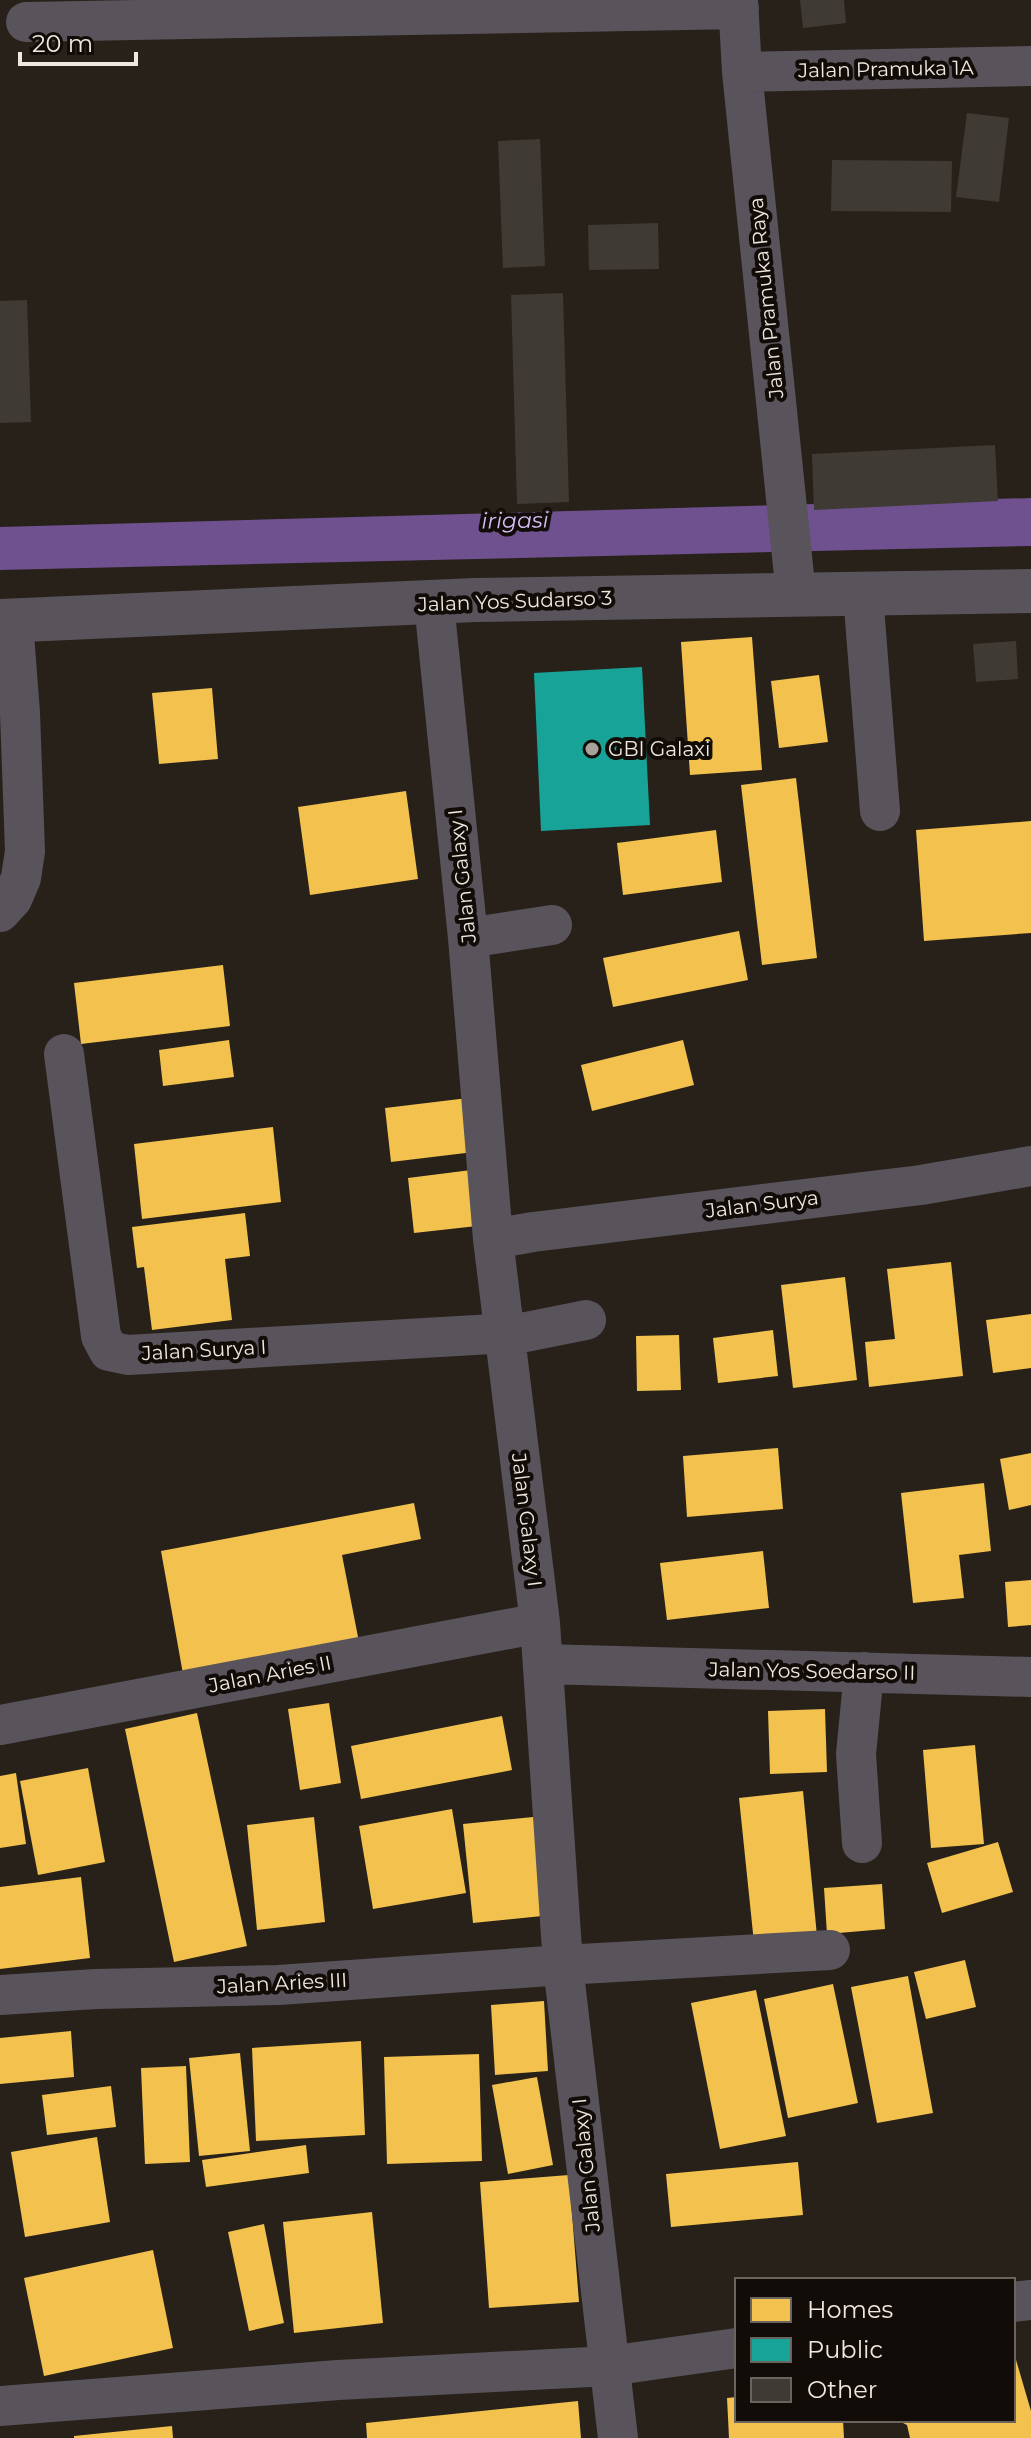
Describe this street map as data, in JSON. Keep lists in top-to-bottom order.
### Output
{
  "streets": {
    "street": [
      "Jalan Pramuka 1A",
      "Jalan Pramuka Raya",
      "Jalan Yos Sudarso 3",
      "Jalan Galaxy I",
      "Jalan Surya",
      "Jalan Surya I",
      "Jalan Yos Soedarso II",
      "Jalan Aries II",
      "Jalan Aries III"
    ]
  },
  "crossings": [
    ["Jalan Pramuka 1A", "Jalan Pramuka Raya"],
    ["Jalan Pramuka Raya", "Jalan Yos Sudarso 3"],
    ["Jalan Yos Sudarso 3", "Jalan Galaxy I"],
    ["Jalan Galaxy I", "Jalan Surya"],
    ["Jalan Galaxy I", "Jalan Surya I"],
    ["Jalan Galaxy I", "Jalan Yos Soedarso II"],
    ["Jalan Galaxy I", "Jalan Aries II"],
    ["Jalan Galaxy I", "Jalan Aries III"]
  ],
  "water": ["irigasi"],
  "places": ["GBI Galaxi"],
  "legend": ["Homes", "Public", "Other"],
  "scale_bar": "20 m"
}
